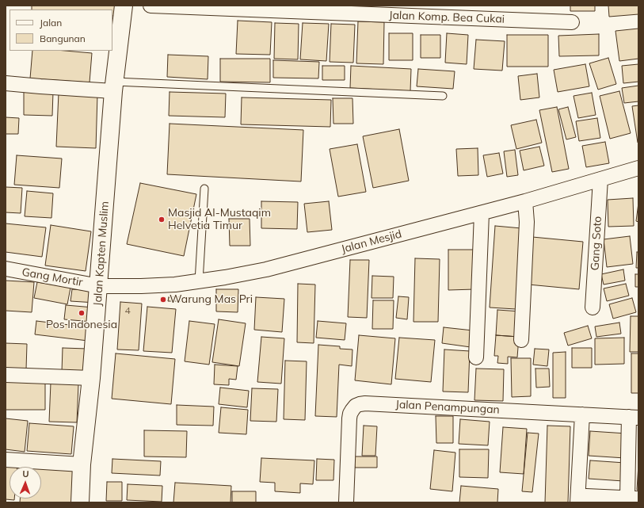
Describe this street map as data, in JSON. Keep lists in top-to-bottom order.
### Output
{
  "streets": {
    "street": [
      "Jalan Komp. Bea Cukai",
      "Jalan Mesjid",
      "Gang Soto",
      "Jalan Kapten Muslim",
      "Gang Mortir",
      "Jalan Penampungan"
    ]
  },
  "crossings": [
    ["Jalan Mesjid", "Gang Soto"],
    ["Jalan Mesjid", "Jalan Kapten Muslim"],
    ["Jalan Mesjid", "Gang Mortir"],
    ["Jalan Kapten Muslim", "Gang Mortir"]
  ],
  "places": ["Masjid Al-Mustaqim Helvetia Timur", "Warung Mas Pri", "Pos Indonesia"],
  "house_numbers": ["4"],
  "legend": ["Jalan", "Bangunan"],
  "north": "top"
}
